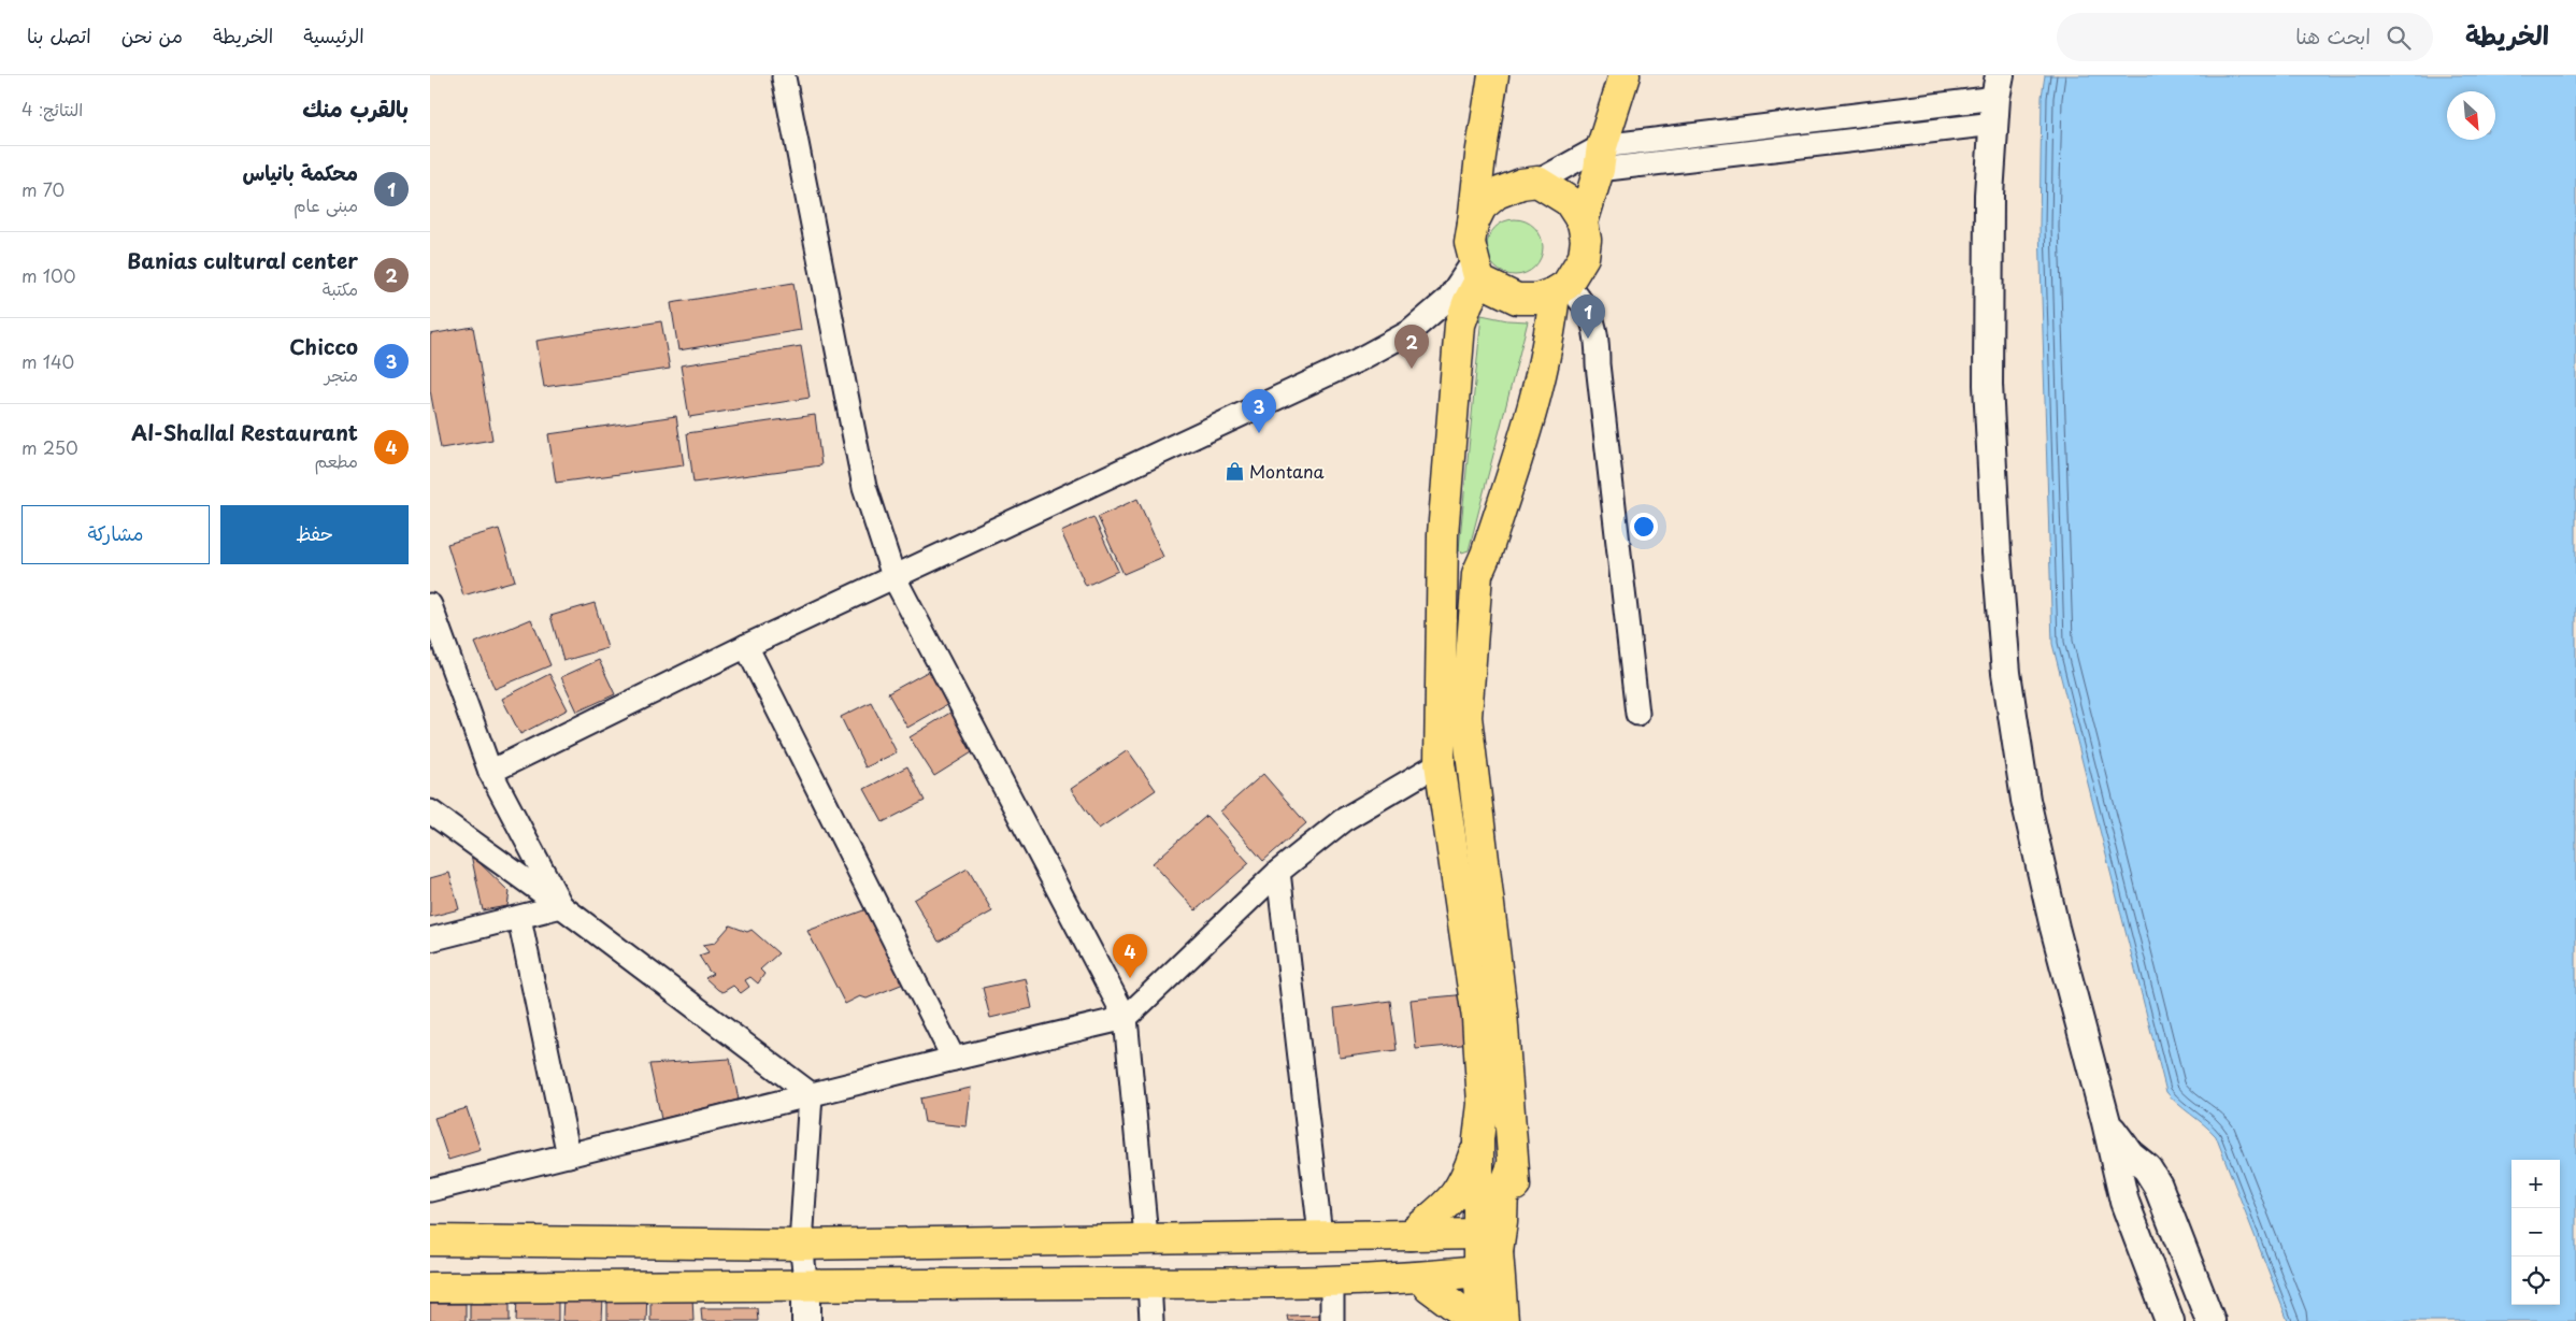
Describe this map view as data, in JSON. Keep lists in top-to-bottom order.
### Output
{
  "places": {
    "shop": ["Montana"]
  },
  "north": "bottom right",
  "page": {
    "header": "الخريطة",
    "search": "ابحث هنا",
    "nav": [
      "الرئيسية",
      "الخريطة",
      "من نحن",
      "اتصل بنا"
    ],
    "heading": ["بالقرب منك", "النتائج: 4"],
    "list": [
      {
        "mark": "1",
        "name": "محكمة بانياس",
        "note": "مبنى عام",
        "value": "70 m"
      },
      {
        "mark": "2",
        "name": "Banias cultural center",
        "note": "مكتبة",
        "value": "100 m"
      },
      {
        "mark": "3",
        "name": "Chicco",
        "note": "متجر",
        "value": "140 m"
      },
      {
        "mark": "4",
        "name": "Al-Shallal Restaurant",
        "note": "مطعم",
        "value": "250 m"
      }
    ],
    "pins": [
      "1",
      "2",
      "3",
      "4"
    ],
    "buttons": ["حفظ", "مشاركة"],
    "map_buttons": ["+", "−"]
  }
}
